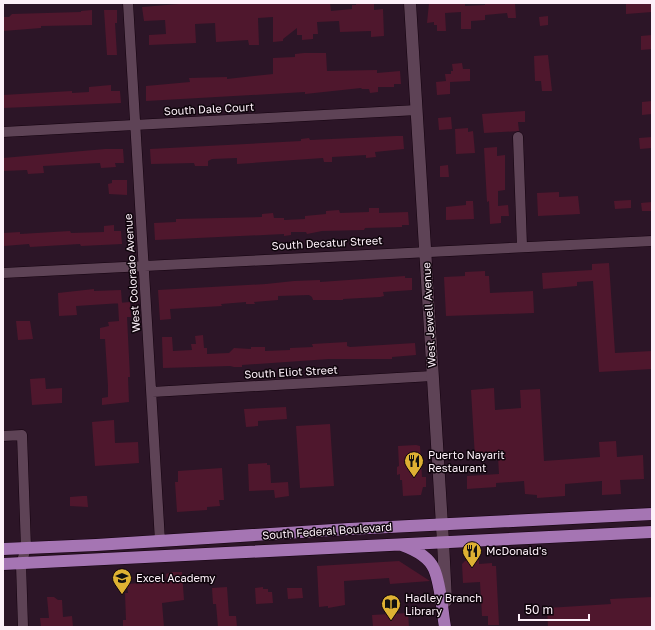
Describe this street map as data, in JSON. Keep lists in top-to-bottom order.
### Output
{
  "streets": {
    "main road": ["South Federal Boulevard"],
    "street": [
      "South Dale Court",
      "South Decatur Street",
      "West Colorado Avenue",
      "West Jewell Avenue",
      "South Eliot Street"
    ]
  },
  "crossings": [
    ["South Dale Court", "West Colorado Avenue"],
    ["South Dale Court", "West Jewell Avenue"],
    ["South Decatur Street", "West Colorado Avenue"],
    ["South Decatur Street", "West Jewell Avenue"],
    ["West Colorado Avenue", "South Eliot Street"],
    ["West Colorado Avenue", "South Federal Boulevard"],
    ["West Jewell Avenue", "South Eliot Street"],
    ["West Jewell Avenue", "South Federal Boulevard"]
  ],
  "places": {
    "restaurant": ["Puerto Nayarit Restaurant", "McDonald's"],
    "school or university": ["Excel Academy"],
    "library": ["Hadley Branch Library"]
  },
  "scale_bar": "50 m"
}
